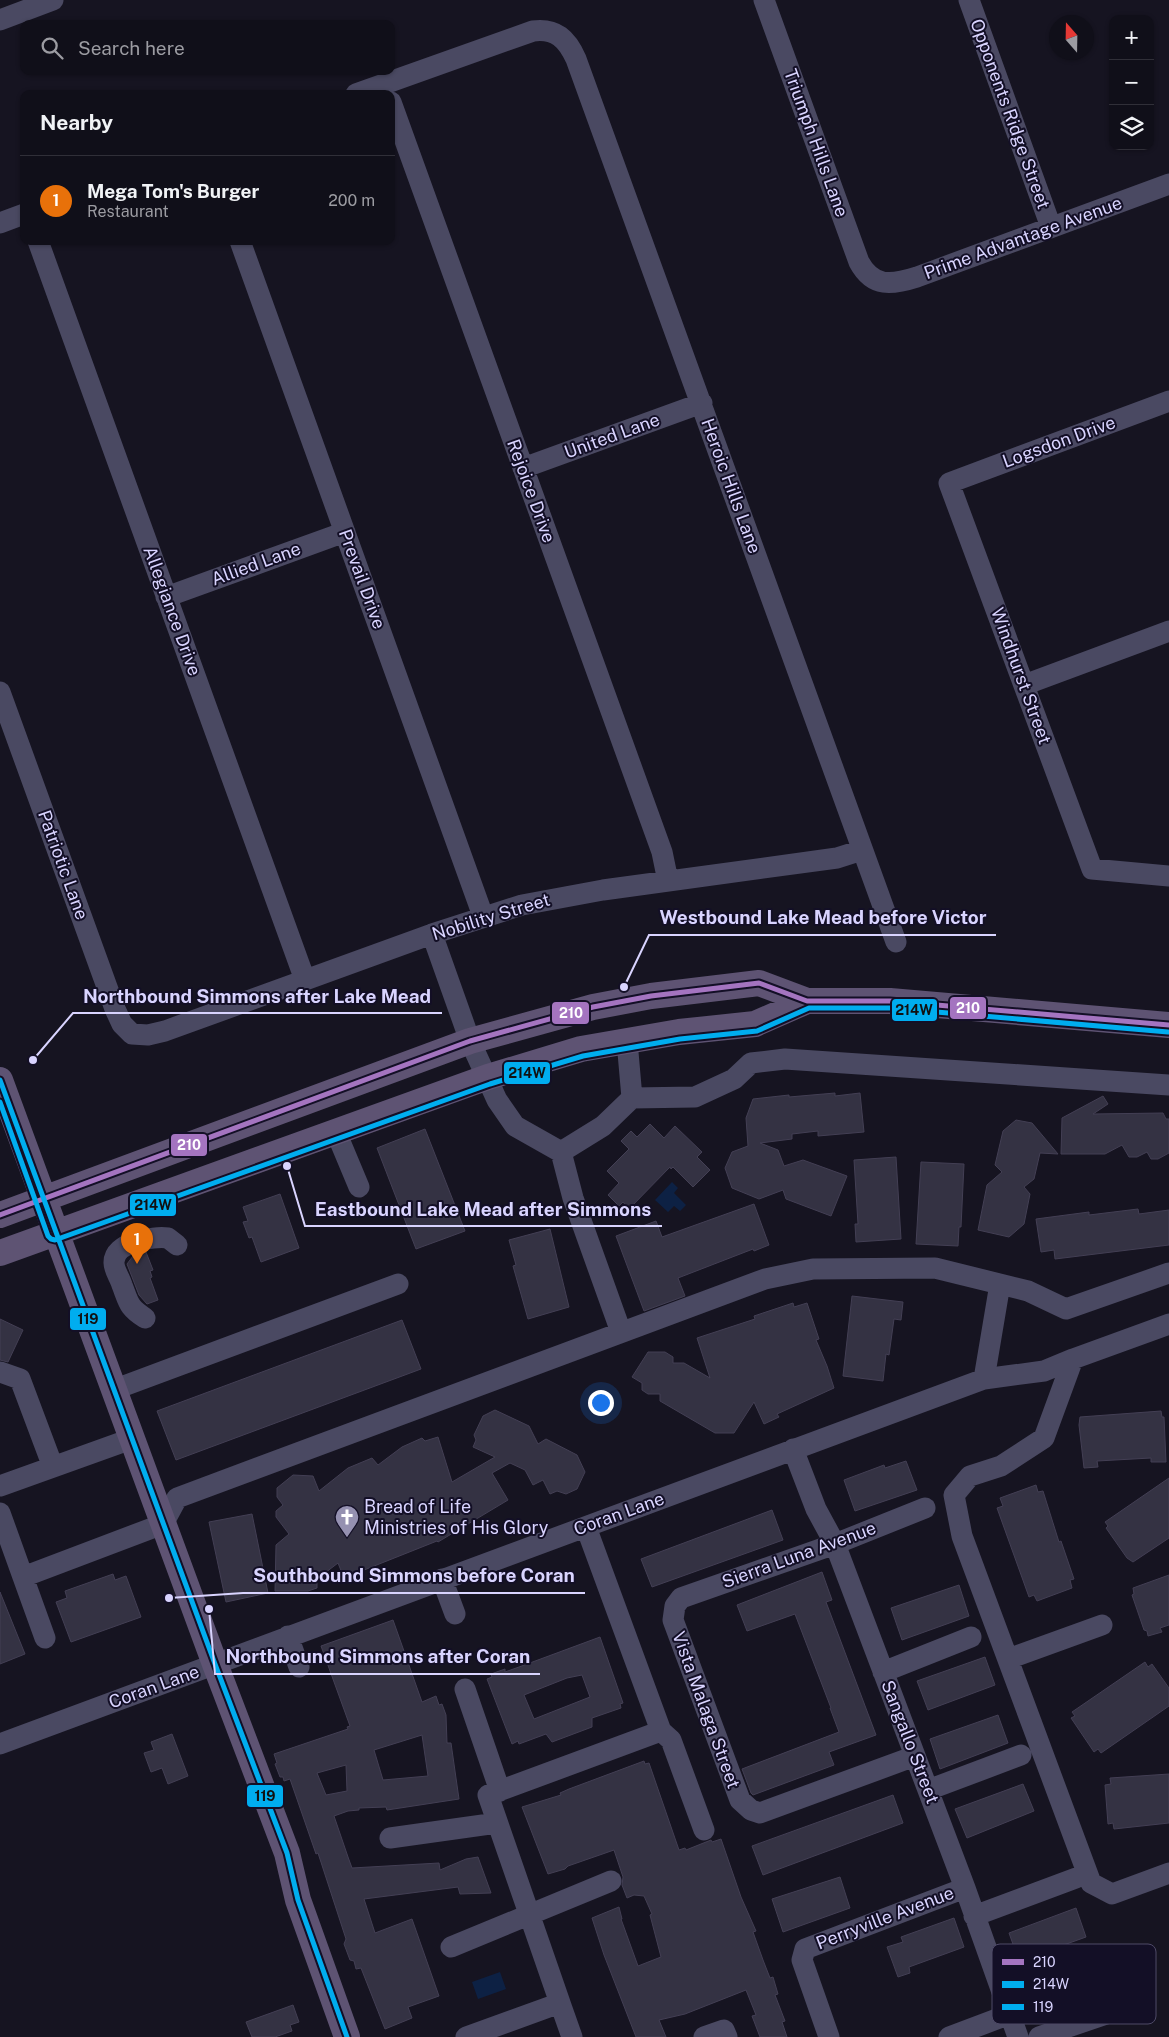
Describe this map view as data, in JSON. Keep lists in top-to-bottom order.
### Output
{
  "streets": {
    "street": [
      "Opponents Ridge Street",
      "Triumph Hills Lane",
      "Prime Advantage Avenue",
      "United Lane",
      "Logsdon Drive",
      "Heroic Hills Lane",
      "Rejoice Drive",
      "Allied Lane",
      "Prevail Drive",
      "Allegiance Drive",
      "Windhurst Street",
      "Patriotic Lane",
      "Nobility Street",
      "Coran Lane",
      "Sierra Luna Avenue",
      "Vista Malaga Street",
      "Sangallo Street",
      "Perryville Avenue"
    ]
  },
  "crossings": [
    ["Opponents Ridge Street", "Prime Advantage Avenue"],
    ["Triumph Hills Lane", "Prime Advantage Avenue"],
    ["United Lane", "Heroic Hills Lane"],
    ["United Lane", "Rejoice Drive"],
    ["Logsdon Drive", "Windhurst Street"],
    ["Heroic Hills Lane", "Nobility Street"],
    ["Rejoice Drive", "Nobility Street"],
    ["Allied Lane", "Prevail Drive"],
    ["Allied Lane", "Allegiance Drive"],
    ["Prevail Drive", "Nobility Street"],
    ["Allegiance Drive", "Nobility Street"],
    ["Patriotic Lane", "Nobility Street"],
    ["Coran Lane", "Sangallo Street"],
    ["Sierra Luna Avenue", "Vista Malaga Street"],
    ["Sierra Luna Avenue", "Sangallo Street"],
    ["Vista Malaga Street", "Sangallo Street"],
    ["Sangallo Street", "Perryville Avenue"]
  ],
  "places": {
    "other": [
      "Westbound Lake Mead before Victor",
      "Northbound Simmons after Lake Mead",
      "Eastbound Lake Mead after Simmons",
      "Southbound Simmons before Coran",
      "Northbound Simmons after Coran"
    ],
    "church": ["Bread of Life Ministries of His Glory"]
  },
  "lines": ["transit line 210", "transit line 214W", "transit line 119"],
  "legend": ["210", "214W", "119"],
  "north": "top",
  "page": {
    "map_buttons": ["+", "−"],
    "search": "Search here",
    "heading": "Nearby",
    "list": [
      {
        "mark": "1",
        "name": "Mega Tom's Burger",
        "note": "Restaurant",
        "value": "200 m"
      }
    ],
    "pins": "1"
  }
}
